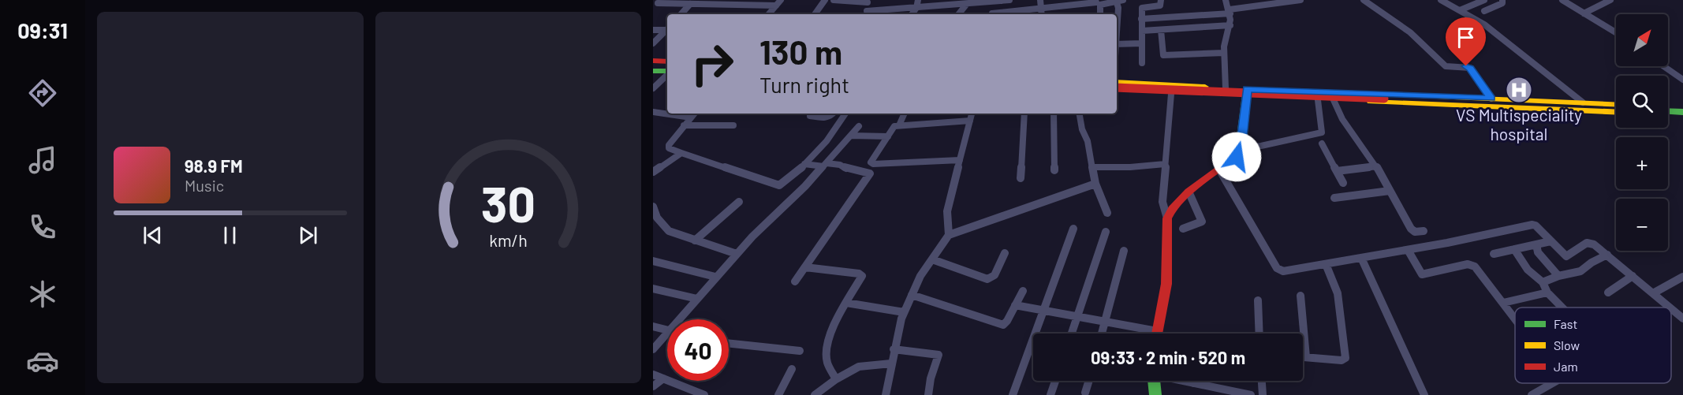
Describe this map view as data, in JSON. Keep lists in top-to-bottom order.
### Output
{
  "places": {
    "hospital": ["VS Multispeciality hospital"]
  },
  "legend": ["Fast", "Slow", "Jam"],
  "north": "top right",
  "page": {
    "tabs": "09:31",
    "map_buttons": ["+", "−"],
    "turn": ["130 m", "Turn right"],
    "song": ["98.9 FM", "Music"],
    "limit": "40",
    "trip": "09:33 · 2 min · 520 m",
    "gauge": ["30", "km/h"]
  }
}
